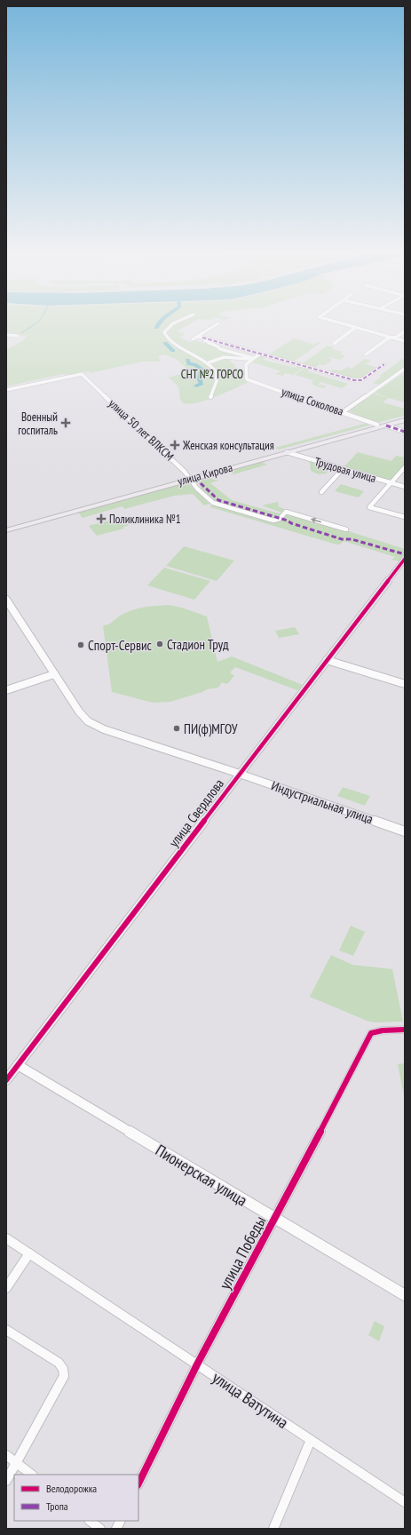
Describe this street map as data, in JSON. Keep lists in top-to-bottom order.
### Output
{
  "streets": {
    "main road": ["улица Кирова"],
    "street": [
      "улица Соколова",
      "улица 50 лет ВЛКСМ",
      "Трудовая улица",
      "Индустриальная улица",
      "улица Свердлова",
      "Пионерская улица",
      "улица Победы",
      "улица Ватутина"
    ]
  },
  "crossings": [
    ["улица Соколова", "улица Кирова"],
    ["улица 50 лет ВЛКСМ", "улица Кирова"],
    ["Трудовая улица", "улица Кирова"],
    ["Индустриальная улица", "улица Свердлова"],
    ["улица Свердлова", "Пионерская улица"],
    ["Пионерская улица", "улица Победы"],
    ["улица Победы", "улица Ватутина"]
  ],
  "one_way": ["улица 50 лет ВЛКСМ"],
  "parks": ["СНТ №2 ГОРСО"],
  "places": {
    "health": ["Военный госпиталь", "Женская консультация", "Поликлиника №1"],
    "other": ["Стадион Труд", "Спорт-Сервис", "ПИ(ф)МГОУ"]
  },
  "legend": ["Велодорожка", "Тропа"]
}
